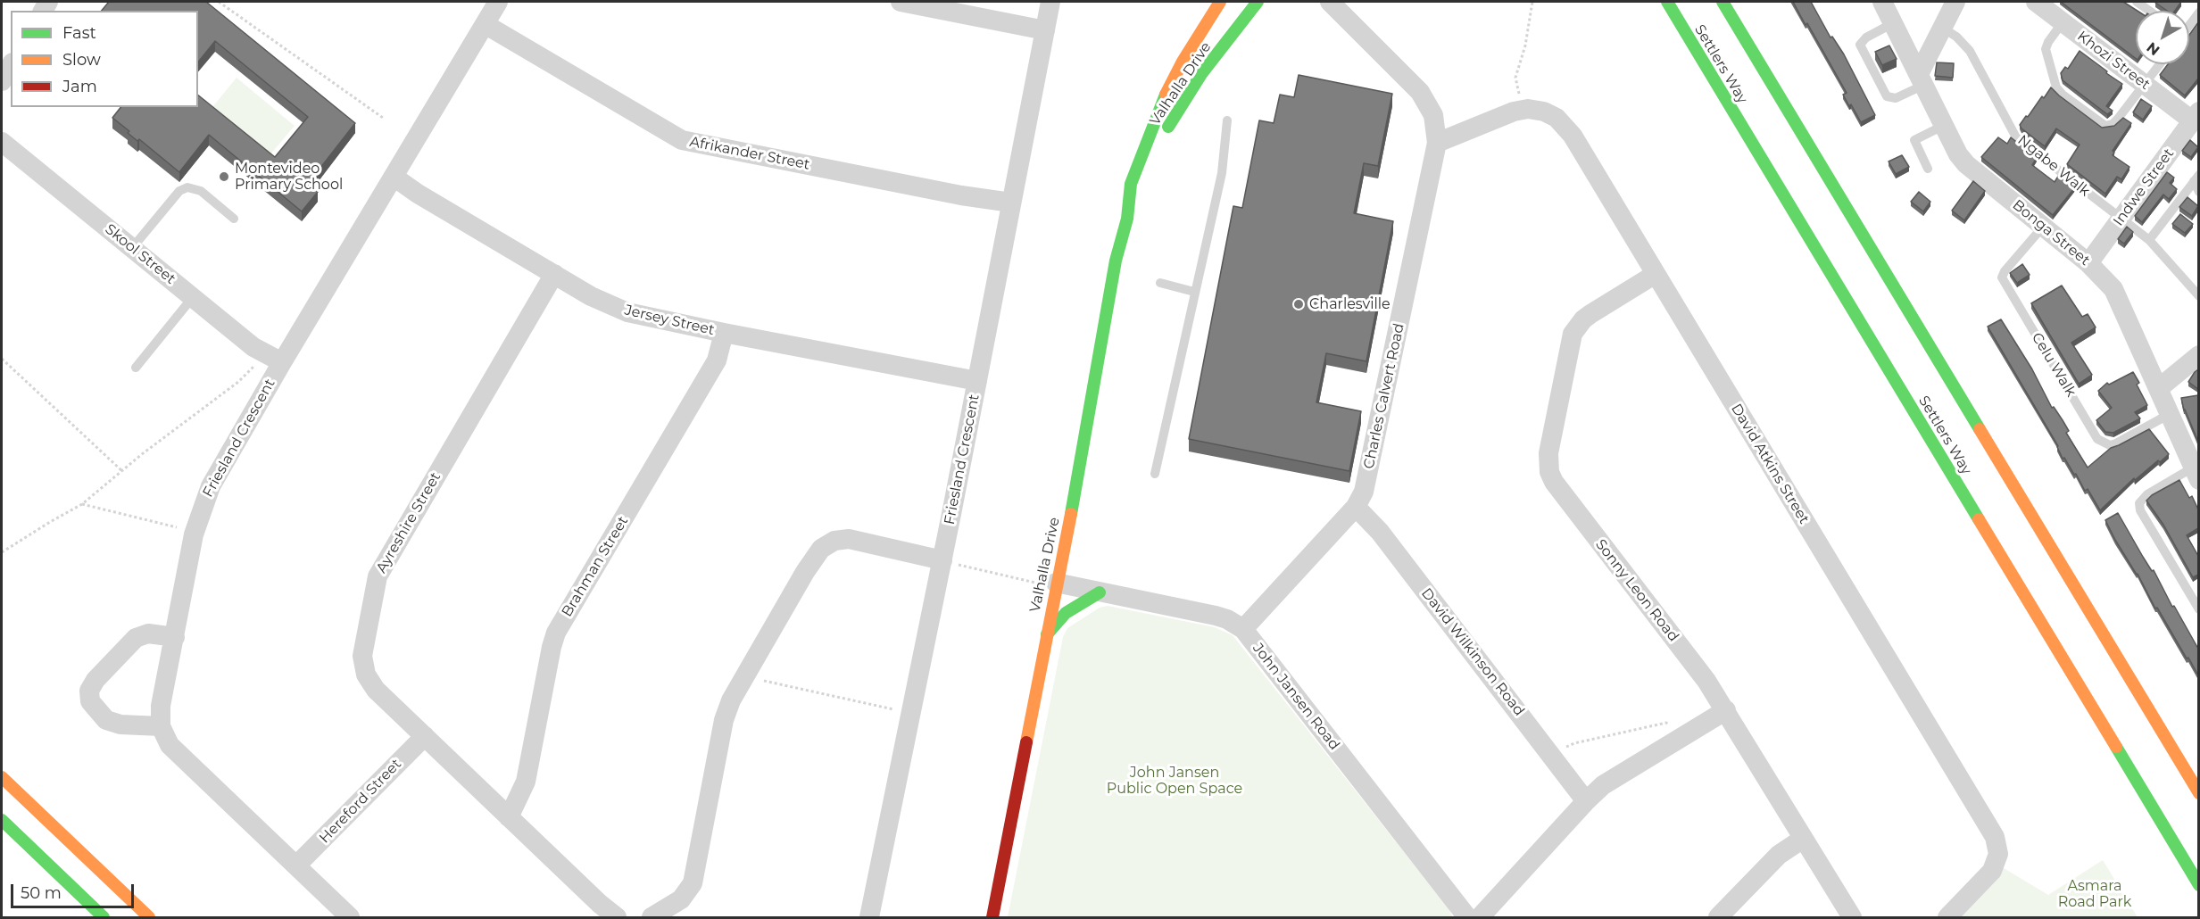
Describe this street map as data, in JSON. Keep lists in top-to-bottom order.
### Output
{
  "streets": {
    "main road": ["Settlers Way", "Valhalla Drive"],
    "street": [
      "Khozi Street",
      "Afrikander Street",
      "Indwe Street",
      "Bonga Street",
      "Skool Street",
      "Jersey Street",
      "Charles Calvert Road",
      "Friesland Crescent",
      "David Atkins Street",
      "Ayreshire Street",
      "Brahman Street",
      "Sonny Leon Road",
      "David Wilkinson Road",
      "John Jansen Road",
      "Hereford Street"
    ],
    "lane": ["Ngabe Walk", "Celu Walk"]
  },
  "crossings": [
    ["Khozi Street", "Indwe Street"],
    ["Valhalla Drive", "John Jansen Road"],
    ["Afrikander Street", "Friesland Crescent"],
    ["Ngabe Walk", "Indwe Street"],
    ["Indwe Street", "Bonga Street"],
    ["Bonga Street", "Celu Walk"],
    ["Skool Street", "Friesland Crescent"],
    ["Jersey Street", "Friesland Crescent"],
    ["Jersey Street", "Ayreshire Street"],
    ["Jersey Street", "Brahman Street"],
    ["Charles Calvert Road", "David Wilkinson Road"],
    ["Charles Calvert Road", "John Jansen Road"],
    ["David Atkins Street", "Sonny Leon Road"],
    ["Ayreshire Street", "Brahman Street"],
    ["Ayreshire Street", "Hereford Street"]
  ],
  "parks": ["John Jansen Public Open Space", "Asmara Road Park"],
  "places": ["Montevideo Primary School", "Charlesville"],
  "legend": ["Fast", "Slow", "Jam"],
  "scale_bar": "50 m",
  "north": "bottom left"
}
